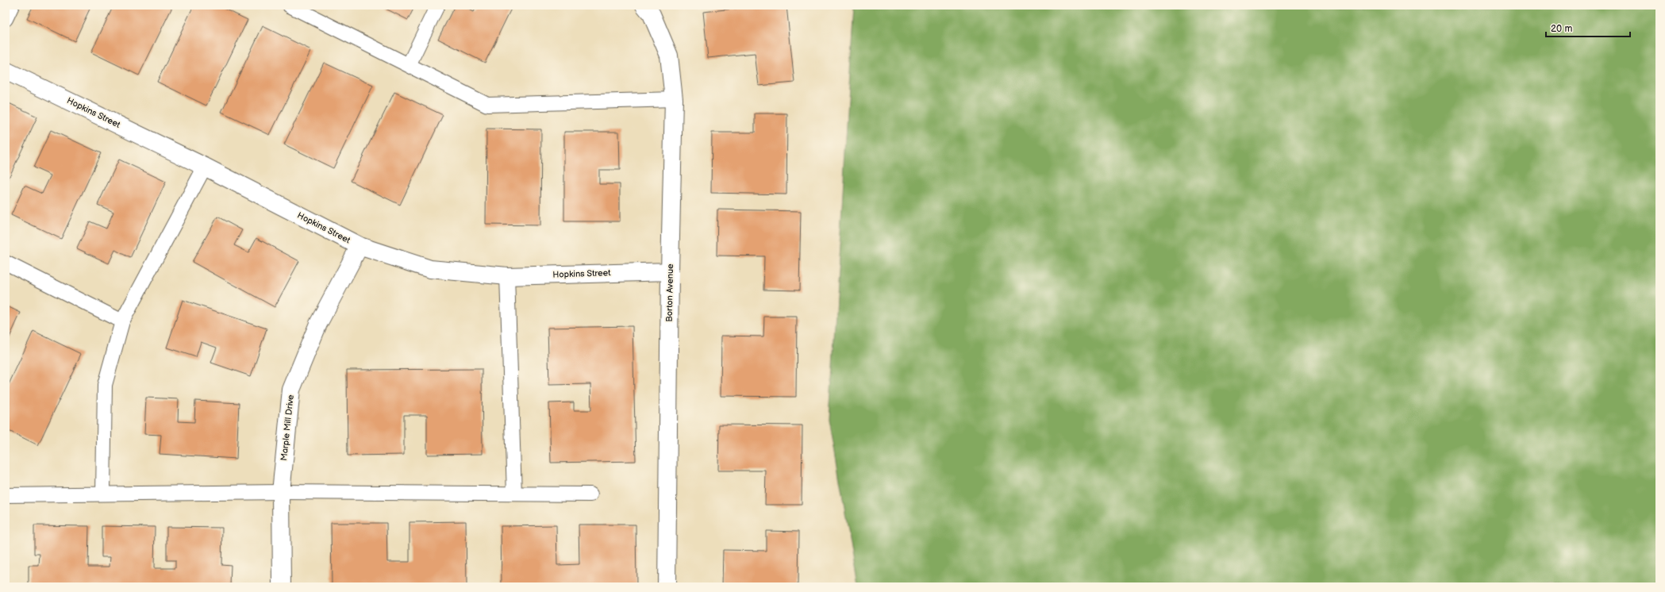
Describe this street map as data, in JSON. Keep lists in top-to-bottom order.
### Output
{
  "streets": {
    "street": ["Hopkins Street", "Borton Avenue", "Marple Mill Drive"]
  },
  "crossings": [
    ["Hopkins Street", "Borton Avenue"],
    ["Hopkins Street", "Marple Mill Drive"]
  ],
  "scale_bar": "20 m"
}
